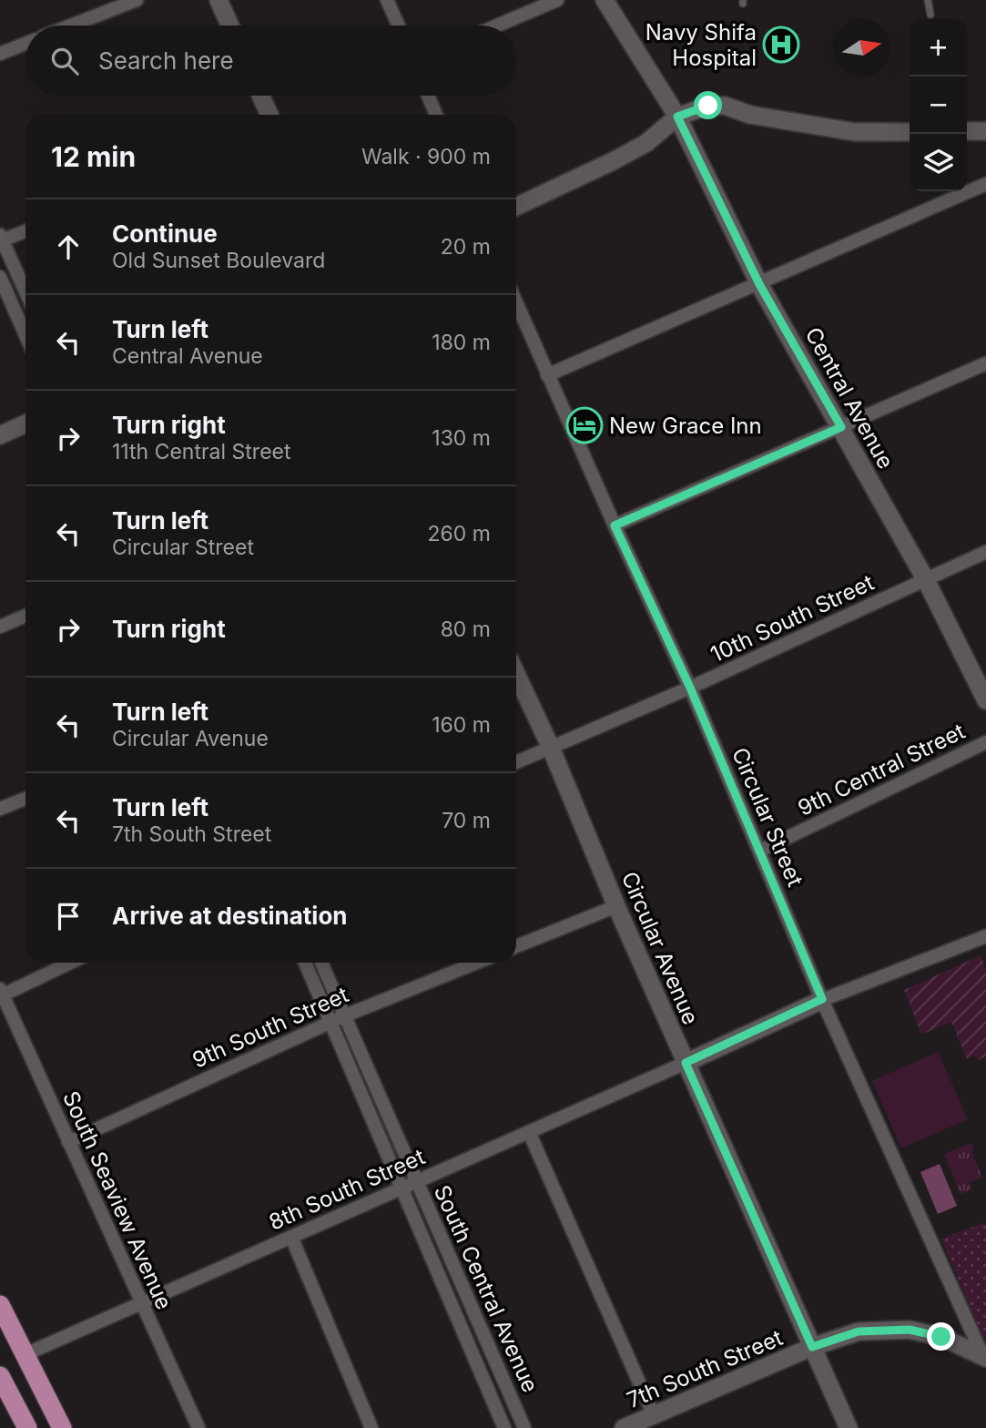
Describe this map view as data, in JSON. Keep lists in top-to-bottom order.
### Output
{
  "streets": {
    "street": [
      "Central Avenue",
      "10th South Street",
      "9th Central Street",
      "Circular Street",
      "Circular Avenue",
      "9th South Street",
      "8th South Street",
      "South Seaview Avenue",
      "South Central Avenue",
      "7th South Street"
    ]
  },
  "crossings": [
    ["Central Avenue", "10th South Street"],
    ["10th South Street", "Circular Street"],
    ["10th South Street", "Circular Avenue"],
    ["9th Central Street", "Circular Street"],
    ["Circular Street", "7th South Street"],
    ["Circular Avenue", "8th South Street"],
    ["Circular Avenue", "7th South Street"],
    ["9th South Street", "South Seaview Avenue"],
    ["9th South Street", "South Central Avenue"],
    ["8th South Street", "South Seaview Avenue"],
    ["8th South Street", "South Central Avenue"]
  ],
  "places": {
    "hospital": ["Navy Shifa Hospital"],
    "hotel": ["New Grace Inn"]
  },
  "north": "right",
  "page": {
    "map_buttons": ["+", "−"],
    "search": "Search here",
    "heading": ["12 min", "Walk · 900 m"],
    "list": [
      ["Continue", "Old Sunset Boulevard", "20 m"],
      ["Turn left", "Central Avenue", "180 m"],
      ["Turn right", "11th Central Street", "130 m"],
      ["Turn left", "Circular Street", "260 m"],
      ["Turn right", "80 m"],
      ["Turn left", "Circular Avenue", "160 m"],
      ["Turn left", "7th South Street", "70 m"],
      "Arrive at destination"
    ]
  }
}
